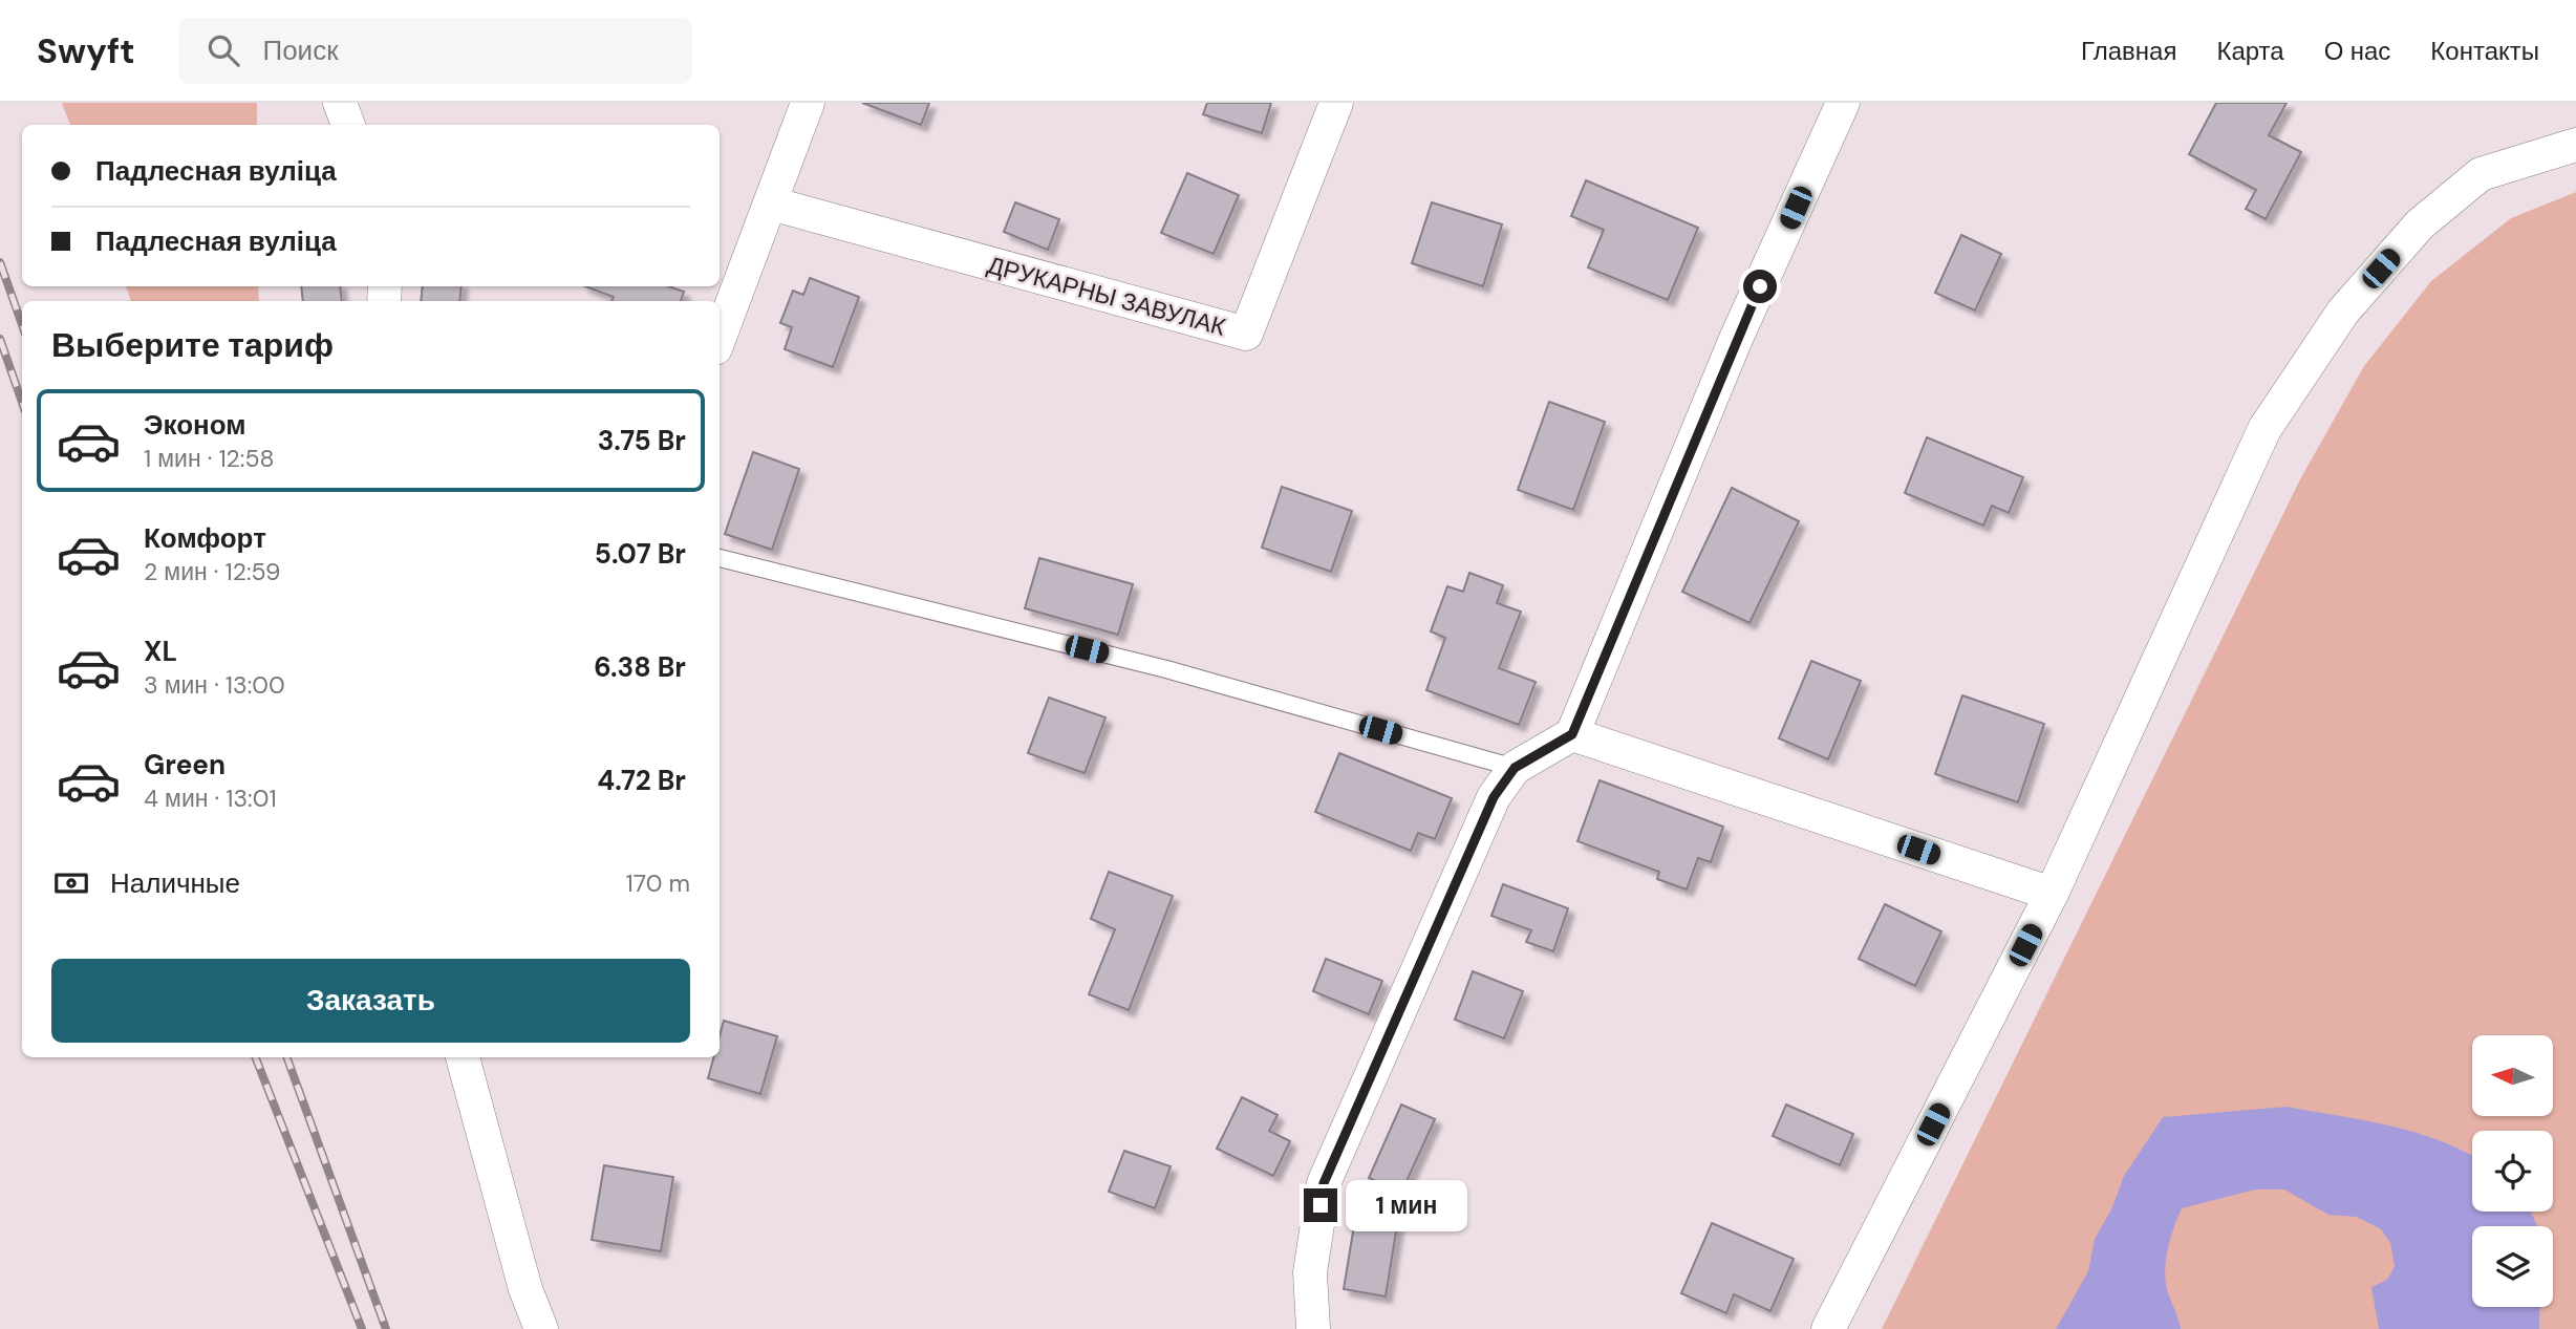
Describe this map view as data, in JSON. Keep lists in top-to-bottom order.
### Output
{
  "streets": {
    "street": ["ДРУКАРНЫ ЗАВУЛАК"]
  },
  "north": "left",
  "page": {
    "header": "Swyft",
    "search": "Поиск",
    "nav": [
      "Главная",
      "Карта",
      "О нас",
      "Контакты"
    ],
    "banner": ["Падлесная вуліца", "Падлесная вуліца"],
    "heading": "Выберите тариф",
    "list": [
      {
        "name": "Эконом",
        "note": "1 мин · 12:58",
        "value": "3.75 Br"
      },
      {
        "name": "Комфорт",
        "note": "2 мин · 12:59",
        "value": "5.07 Br"
      },
      {
        "name": "XL",
        "note": "3 мин · 13:00",
        "value": "6.38 Br"
      },
      {
        "name": "Green",
        "note": "4 мин · 13:01",
        "value": "4.72 Br"
      }
    ],
    "pay": ["Наличные", "170 m"],
    "buttons": "Заказать",
    "bubble": "1 мин"
  }
}
